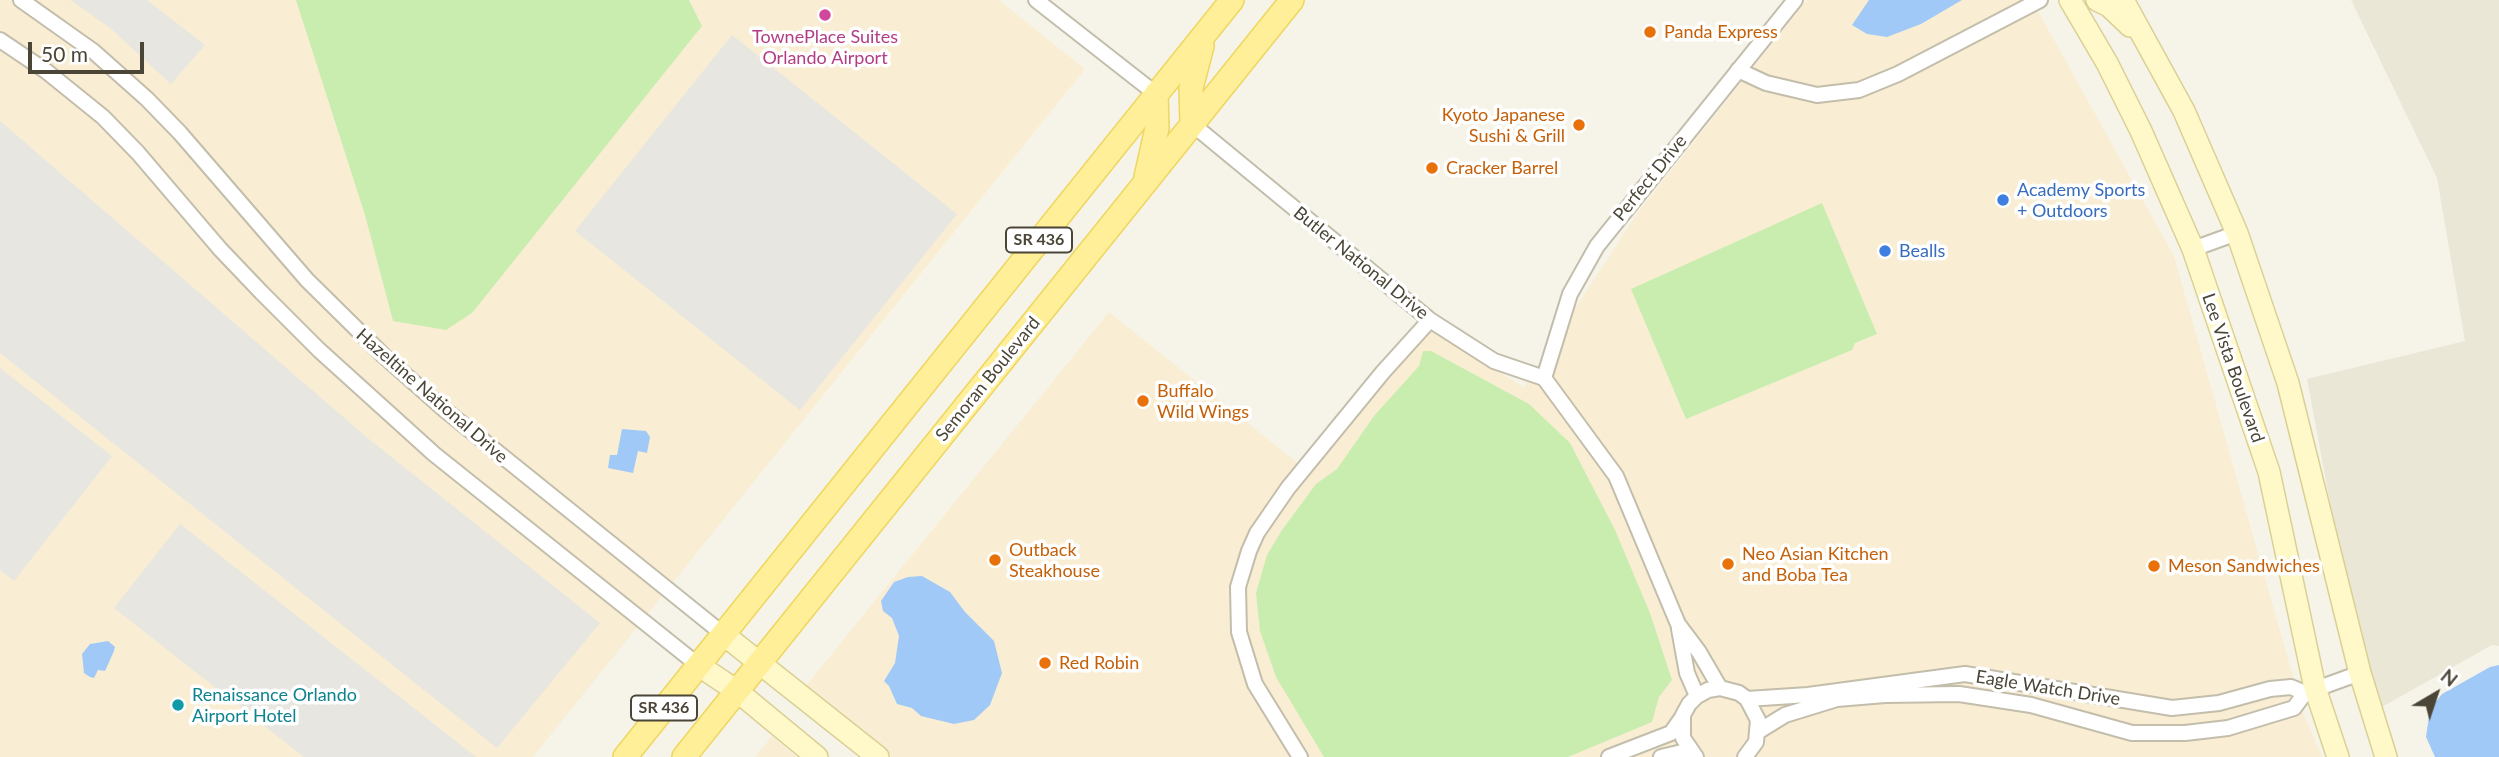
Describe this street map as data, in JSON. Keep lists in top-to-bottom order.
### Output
{
  "streets": {
    "main road": ["SR 436", "Semoran Boulevard"],
    "street": [
      "Perfect Drive",
      "Butler National Drive",
      "Lee Vista Boulevard",
      "Hazeltine National Drive",
      "Eagle Watch Drive"
    ]
  },
  "crossings": [
    ["Perfect Drive", "Butler National Drive"],
    ["SR 436", "Hazeltine National Drive"],
    ["Butler National Drive", "Semoran Boulevard"],
    ["Lee Vista Boulevard", "Eagle Watch Drive"],
    ["Semoran Boulevard", "Hazeltine National Drive"]
  ],
  "places": [
    "TownePlace Suites Orlando Airport",
    "Panda Express",
    "Kyoto Japanese Sushi & Grill",
    "Cracker Barrel",
    "Academy Sports + Outdoors",
    "Bealls",
    "Buffalo Wild Wings",
    "Outback Steakhouse",
    "Neo Asian Kitchen and Boba Tea",
    "Meson Sandwiches",
    "Red Robin",
    "Renaissance Orlando Airport Hotel"
  ],
  "scale_bar": "50 m",
  "north": "top right"
}
